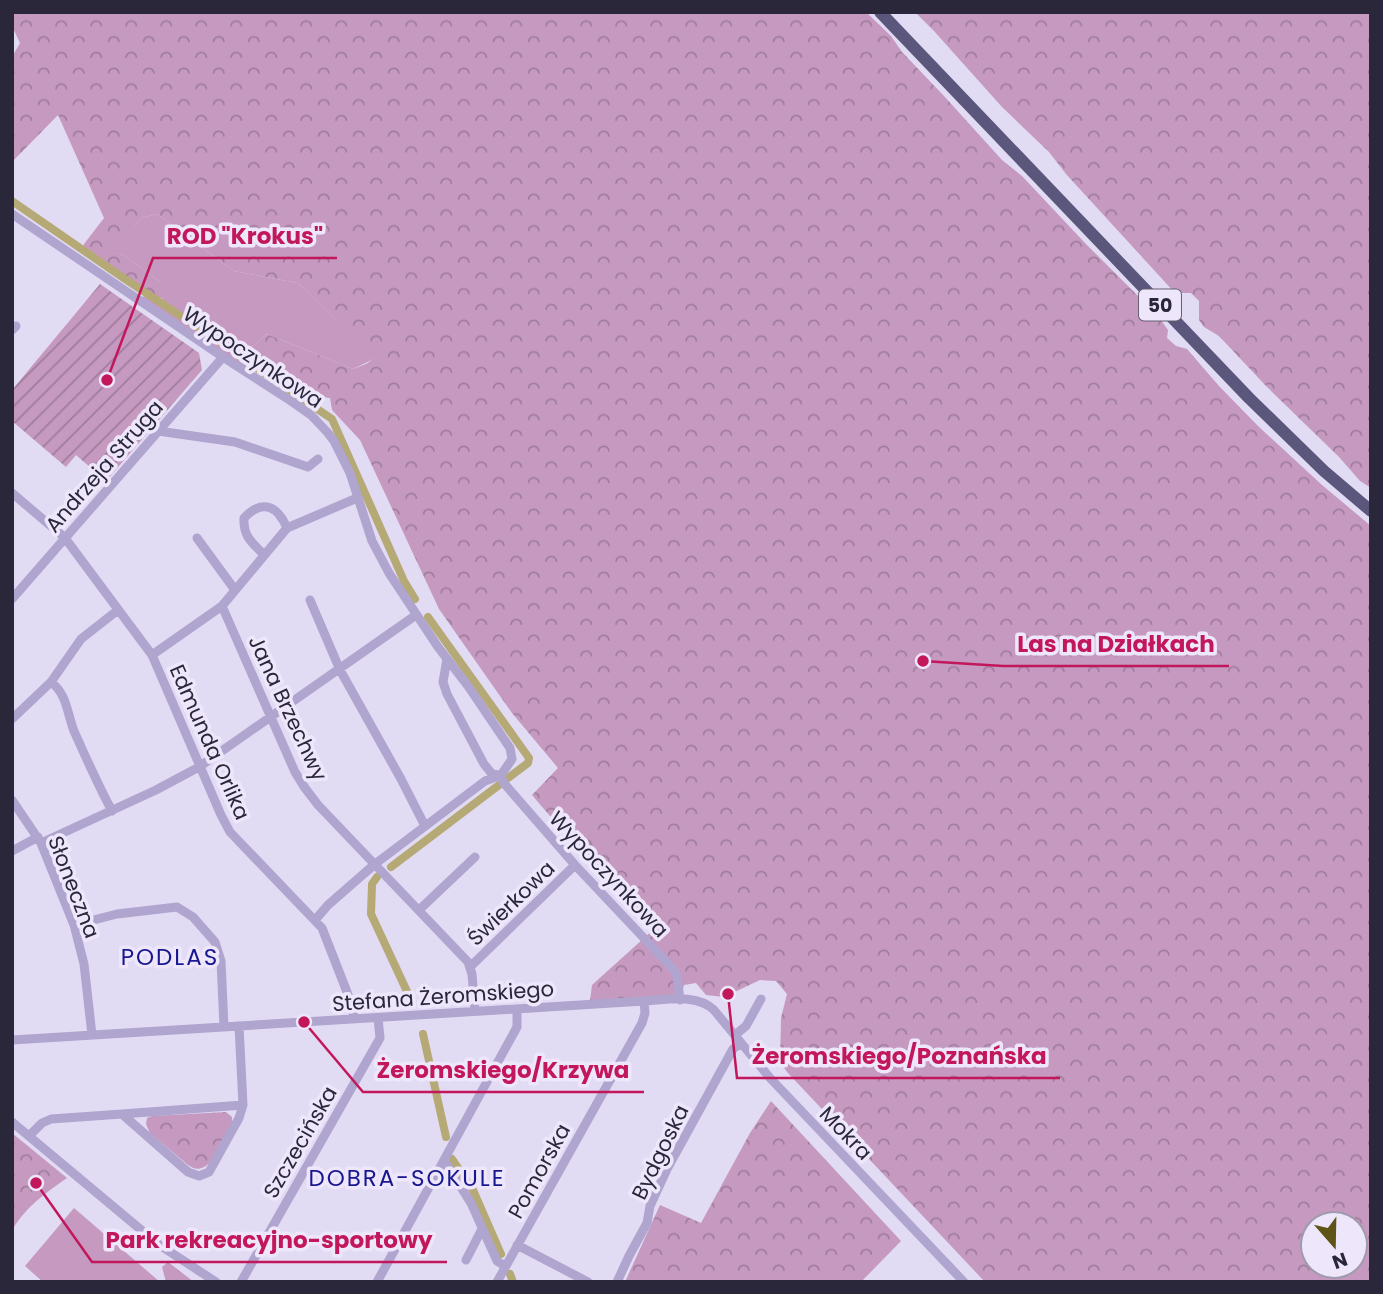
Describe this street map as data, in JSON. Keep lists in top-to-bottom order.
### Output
{
  "streets": {
    "main road": ["50"],
    "street": [
      "Wypoczynkowa",
      "Andrzeja Struga",
      "Jana Brzechwy",
      "Edmunda Orlika",
      "Słoneczna",
      "Świerkowa",
      "Stefana Żeromskiego",
      "Mokra",
      "Szczecińska",
      "Bydgoska",
      "Pomorska"
    ]
  },
  "crossings": [
    ["Wypoczynkowa", "Andrzeja Struga"],
    ["Wypoczynkowa", "Świerkowa"],
    ["Wypoczynkowa", "Stefana Żeromskiego"],
    ["Andrzeja Struga", "Edmunda Orlika"],
    ["Jana Brzechwy", "Świerkowa"],
    ["Edmunda Orlika", "Stefana Żeromskiego"],
    ["Słoneczna", "Stefana Żeromskiego"],
    ["Stefana Żeromskiego", "Mokra"],
    ["Stefana Żeromskiego", "Szczecińska"],
    ["Stefana Żeromskiego", "Pomorska"],
    ["Mokra", "Bydgoska"]
  ],
  "districts": ["PODLAS", "DOBRA-SOKULE"],
  "places": [
    "ROD \"Krokus\"",
    "Las na Działkach",
    "Żeromskiego/Poznańska",
    "Żeromskiego/Krzywa",
    "Park rekreacyjno-sportowy"
  ],
  "north": "bottom"
}
